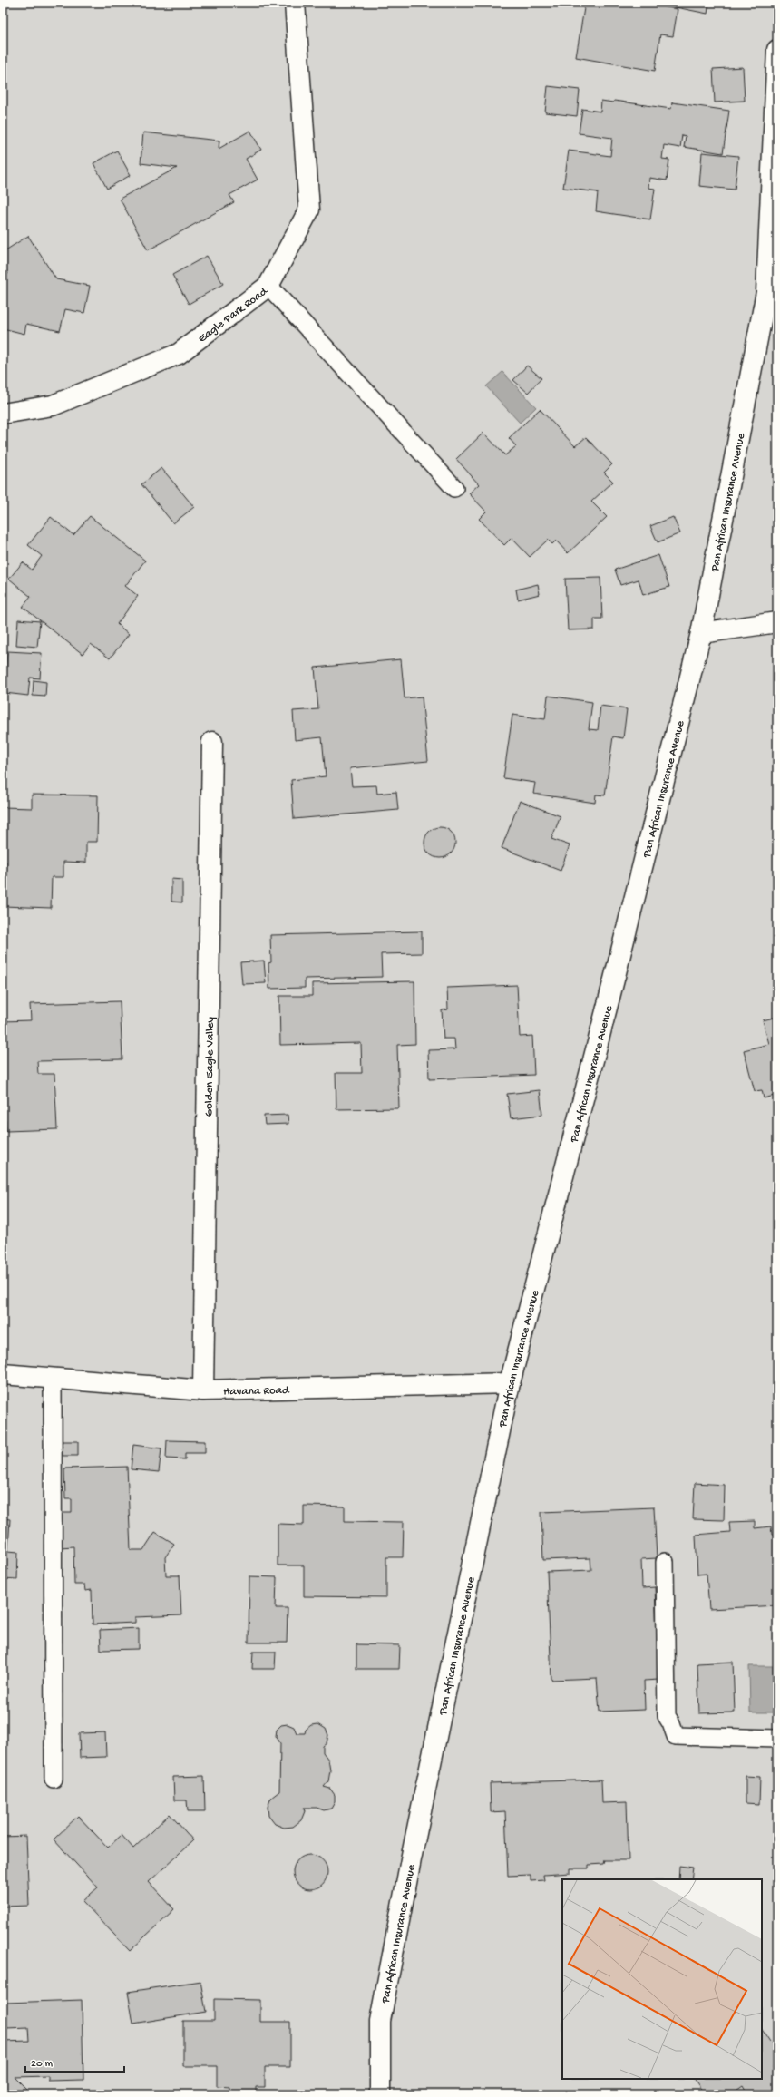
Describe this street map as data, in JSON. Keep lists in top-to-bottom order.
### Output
{
  "streets": {
    "street": [
      "Eagle Park Road",
      "Pan African Insurance Avenue",
      "Golden Eagle Valley",
      "Havana Road"
    ]
  },
  "crossings": [
    ["Pan African Insurance Avenue", "Havana Road"],
    ["Golden Eagle Valley", "Havana Road"]
  ],
  "scale_bar": "20 m"
}
